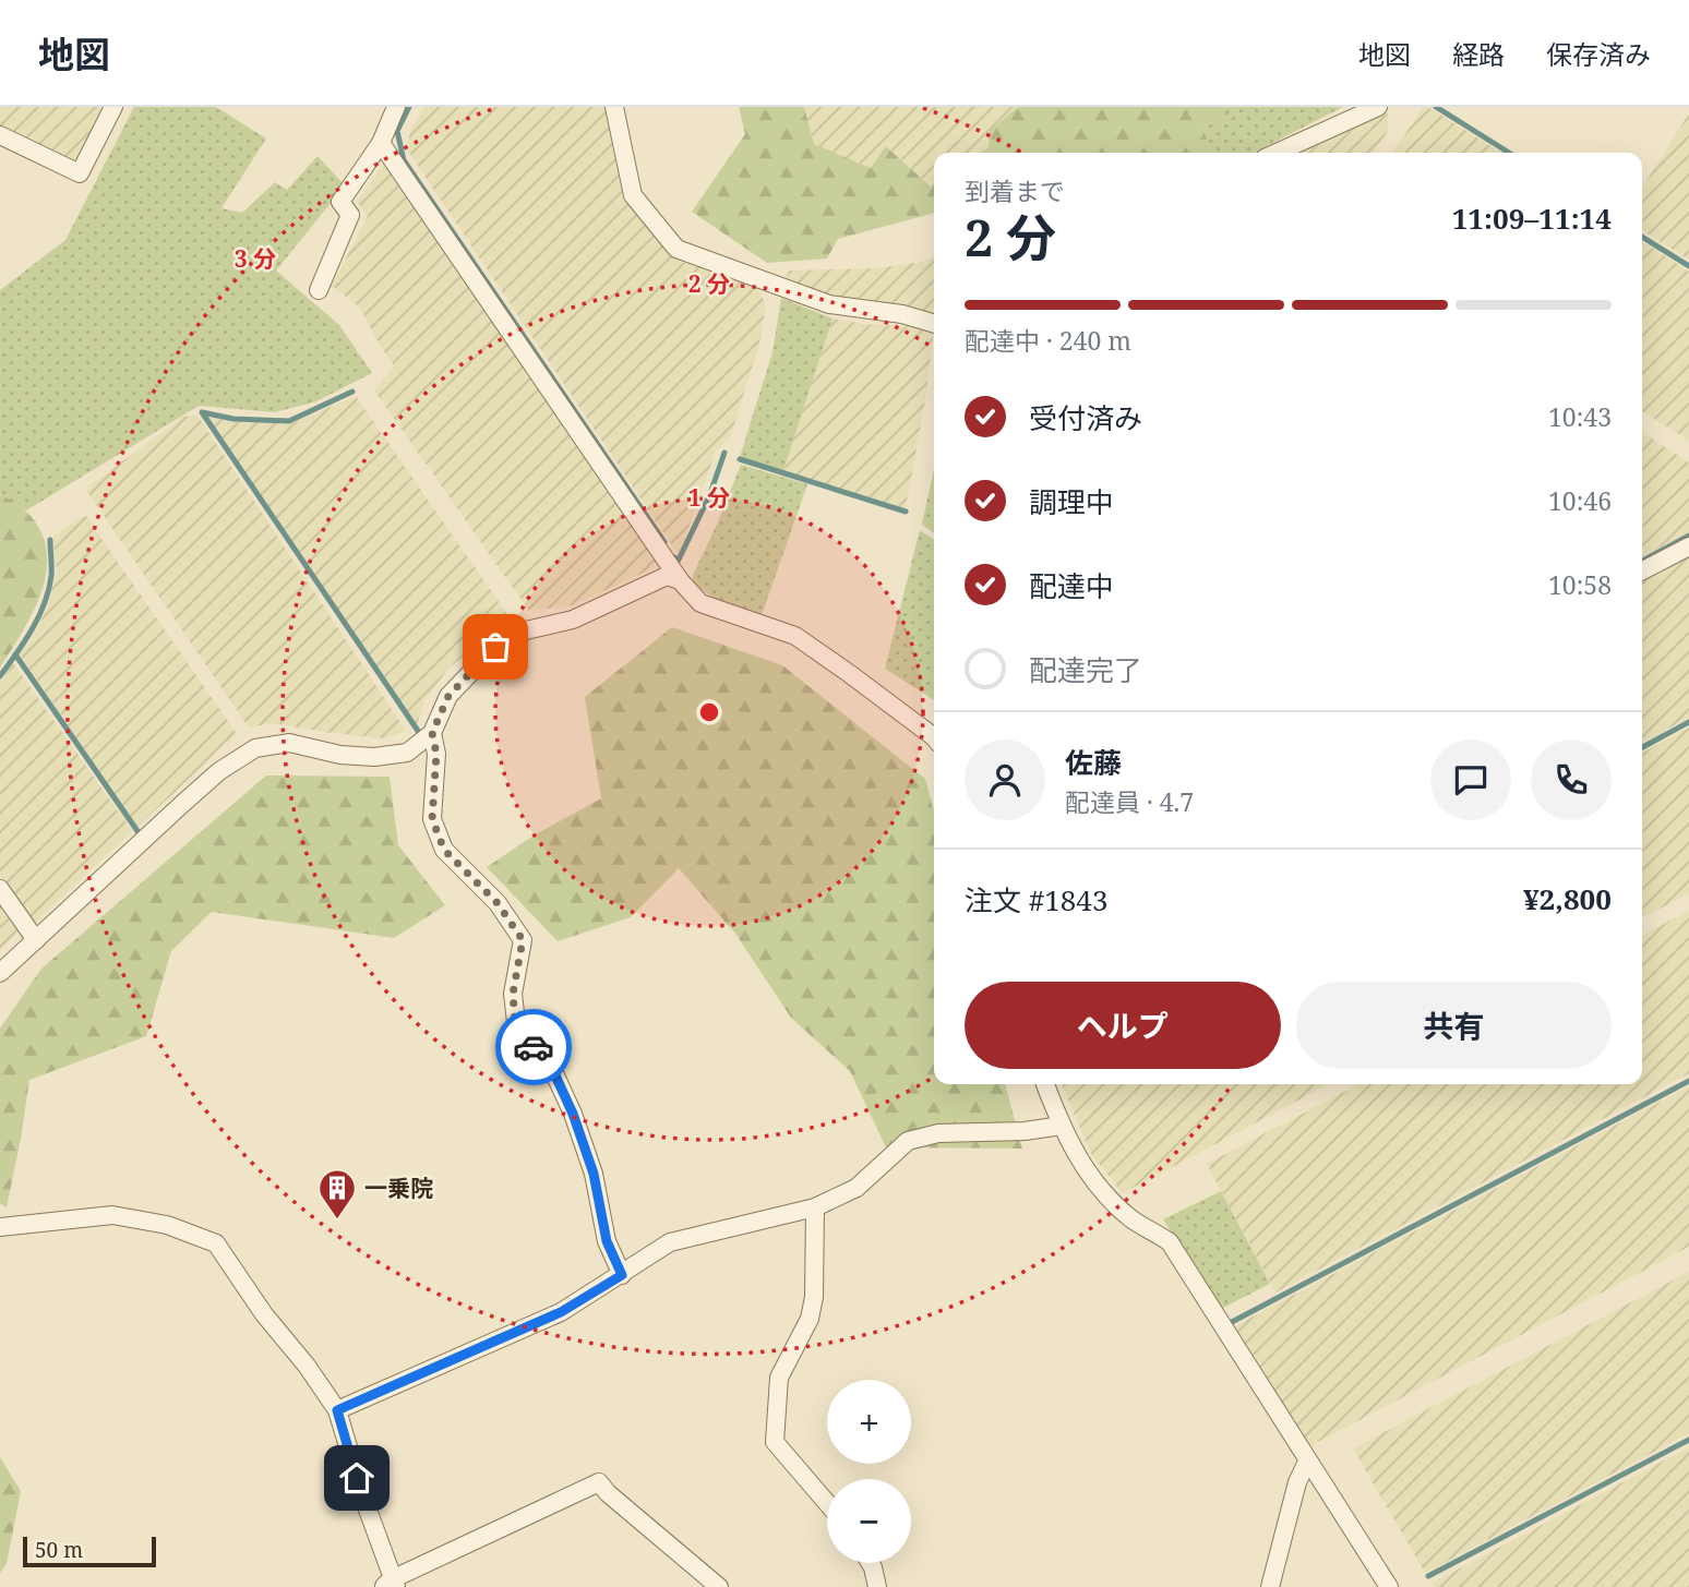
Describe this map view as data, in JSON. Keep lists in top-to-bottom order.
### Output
{
  "places": {
    "building": ["一乗院"]
  },
  "scale_bar": "50 m",
  "page": {
    "header": "地図",
    "nav": ["地図", "経路", "保存済み"],
    "heading": ["2 分", "到着まで", "11:09–11:14"],
    "panel": [
      "佐藤",
      "配達員 · 4.7",
      "注文 #1843",
      "¥2,800"
    ],
    "bar": "配達中 · 240 m",
    "list": [
      ["受付済み", "10:43"],
      ["調理中", "10:46"],
      ["配達中", "10:58"],
      "配達完了"
    ],
    "buttons": ["ヘルプ", "共有"],
    "map_buttons": ["+", "−"],
    "scale": "50 m"
  },
  "rings": ["3 分", "2 分", "1 分"]
}
